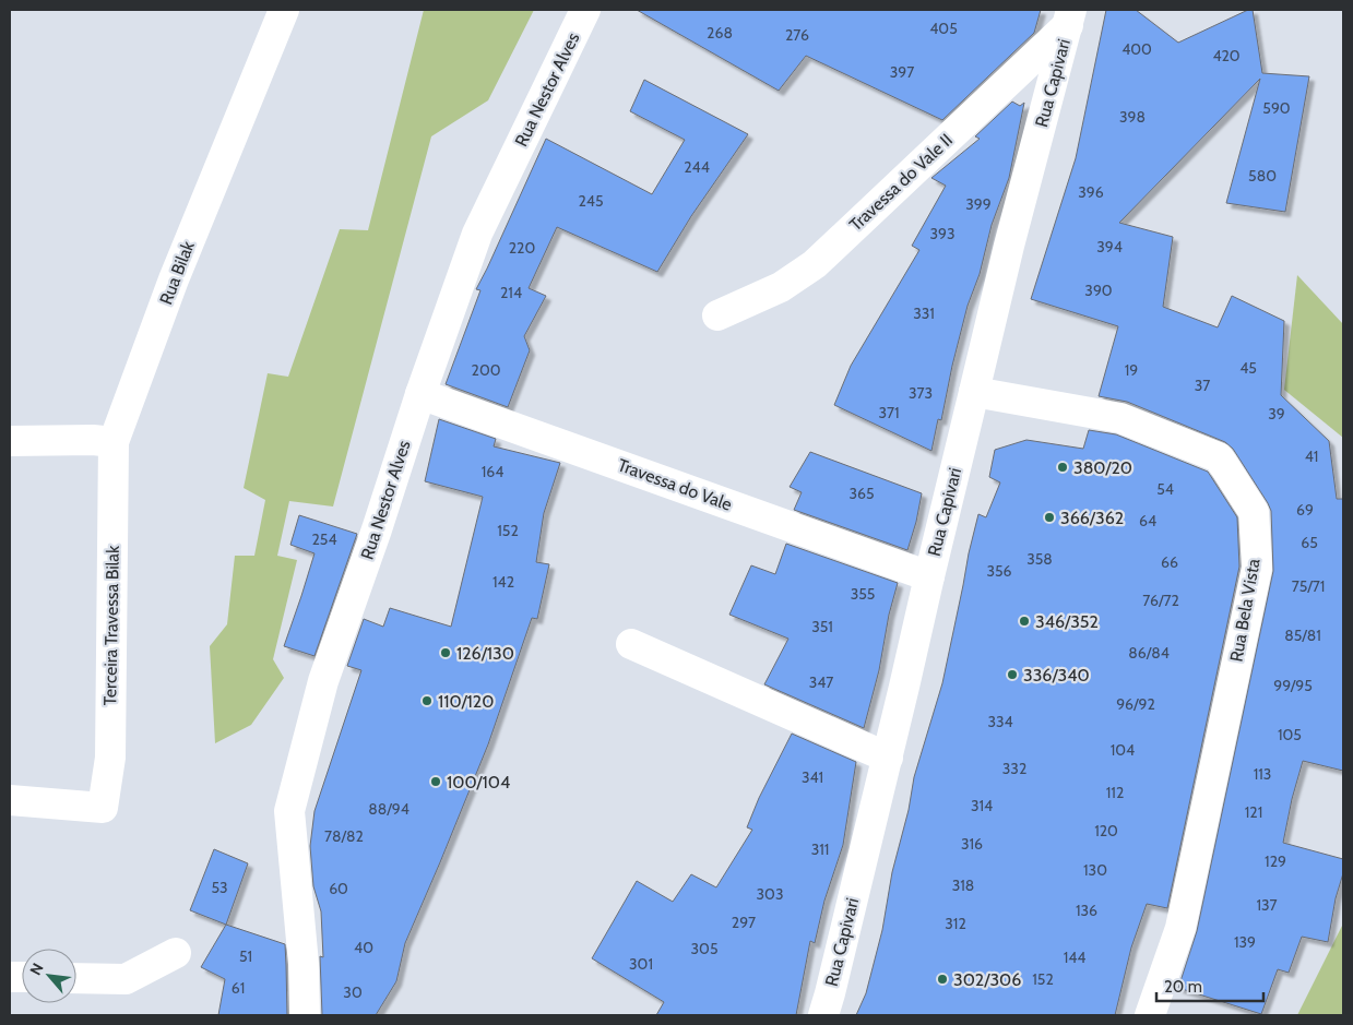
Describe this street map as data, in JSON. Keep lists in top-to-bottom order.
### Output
{
  "streets": {
    "street": [
      "Rua Capivari",
      "Rua Nestor Alves",
      "Travessa do Vale II",
      "Rua Bilak",
      "Travessa do Vale",
      "Rua Bela Vista",
      "Terceira Travessa Bilak"
    ]
  },
  "crossings": [
    ["Rua Capivari", "Travessa do Vale II"],
    ["Rua Capivari", "Travessa do Vale"],
    ["Rua Capivari", "Rua Bela Vista"],
    ["Rua Nestor Alves", "Travessa do Vale"],
    ["Rua Bilak", "Terceira Travessa Bilak"]
  ],
  "places": [
    "380/20",
    "366/362",
    "346/352",
    "126/130",
    "336/340",
    "110/120",
    "100/104",
    "302/306"
  ],
  "house_numbers": [
    "405",
    "268",
    "276",
    "400",
    "420",
    "397",
    "590",
    "398",
    "244",
    "580",
    "396",
    "245",
    "399",
    "393",
    "394",
    "220",
    "390",
    "214",
    "331",
    "45",
    "200",
    "19",
    "37",
    "373",
    "371",
    "39",
    "41",
    "164",
    "54",
    "365",
    "69",
    "64",
    "152",
    "254",
    "65",
    "358",
    "66",
    "356",
    "142",
    "75/71",
    "355",
    "76/72",
    "351",
    "85/81",
    "86/84",
    "347",
    "99/95",
    "96/92",
    "334",
    "105",
    "104",
    "332",
    "113",
    "341",
    "112",
    "314",
    "88/94",
    "121",
    "120",
    "78/82",
    "316",
    "311",
    "129",
    "130",
    "318",
    "53",
    "60",
    "303",
    "137",
    "136",
    "297",
    "312",
    "139",
    "40",
    "305",
    "51",
    "144",
    "301",
    "152",
    "61",
    "30"
  ],
  "scale_bar": "20 m",
  "north": "top left"
}
